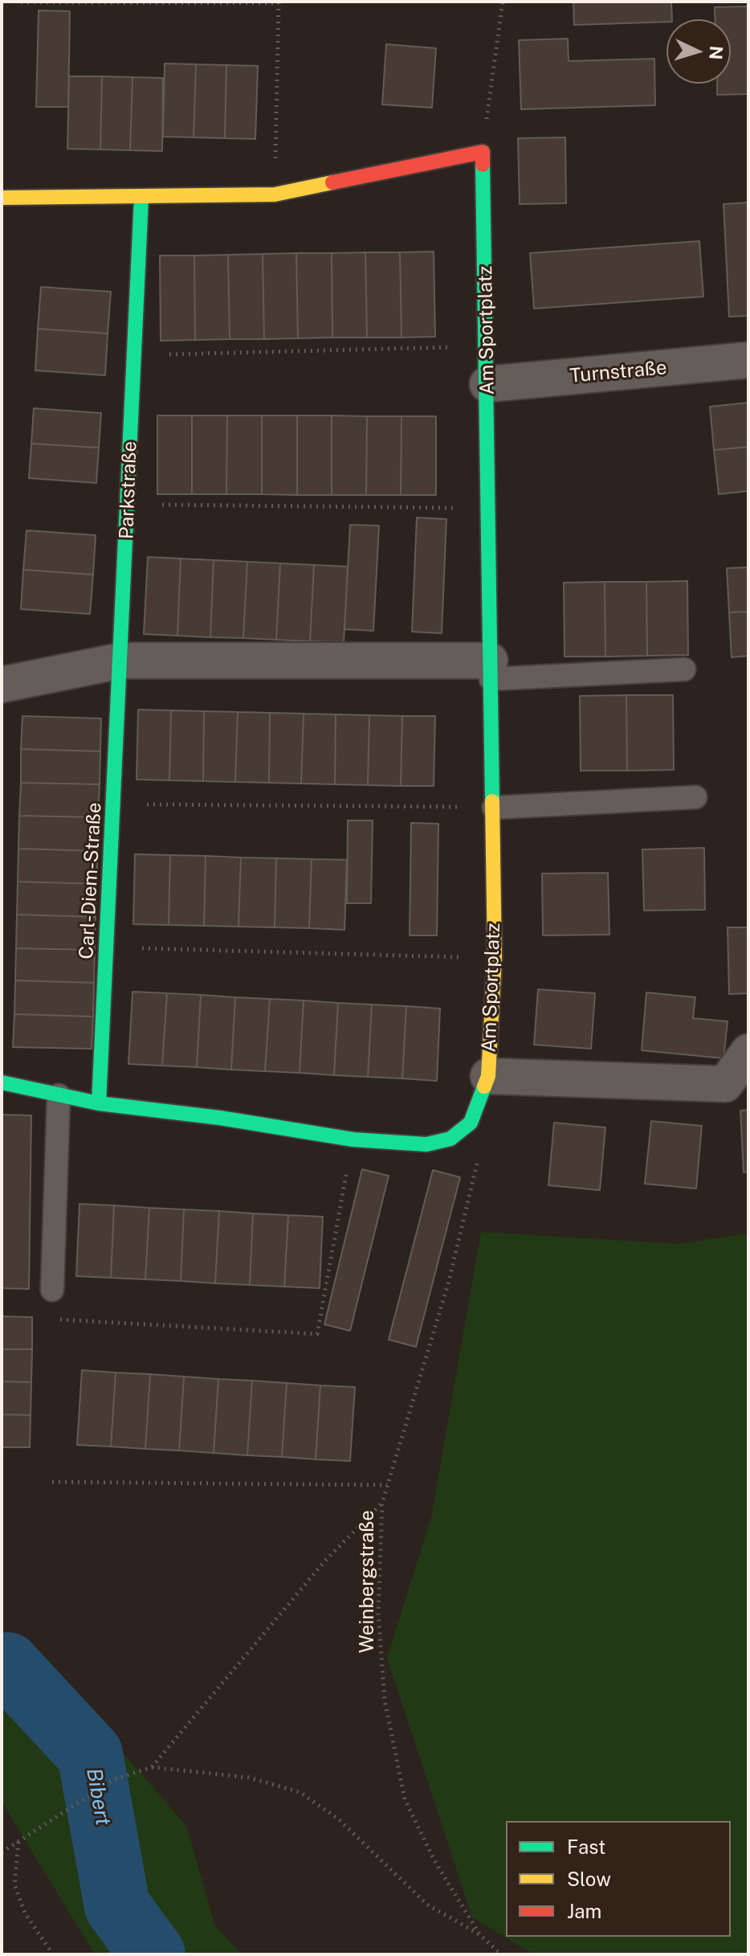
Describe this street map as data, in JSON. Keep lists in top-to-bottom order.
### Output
{
  "streets": {
    "street": [
      "Am Sportplatz",
      "Turnstraße",
      "Parkstraße",
      "Carl-Diem-Straße"
    ],
    "path": ["Weinbergstraße"]
  },
  "crossings": [
    ["Am Sportplatz", "Turnstraße"],
    ["Parkstraße", "Carl-Diem-Straße"]
  ],
  "water": ["Bibert"],
  "legend": ["Fast", "Slow", "Jam"],
  "north": "right"
}
